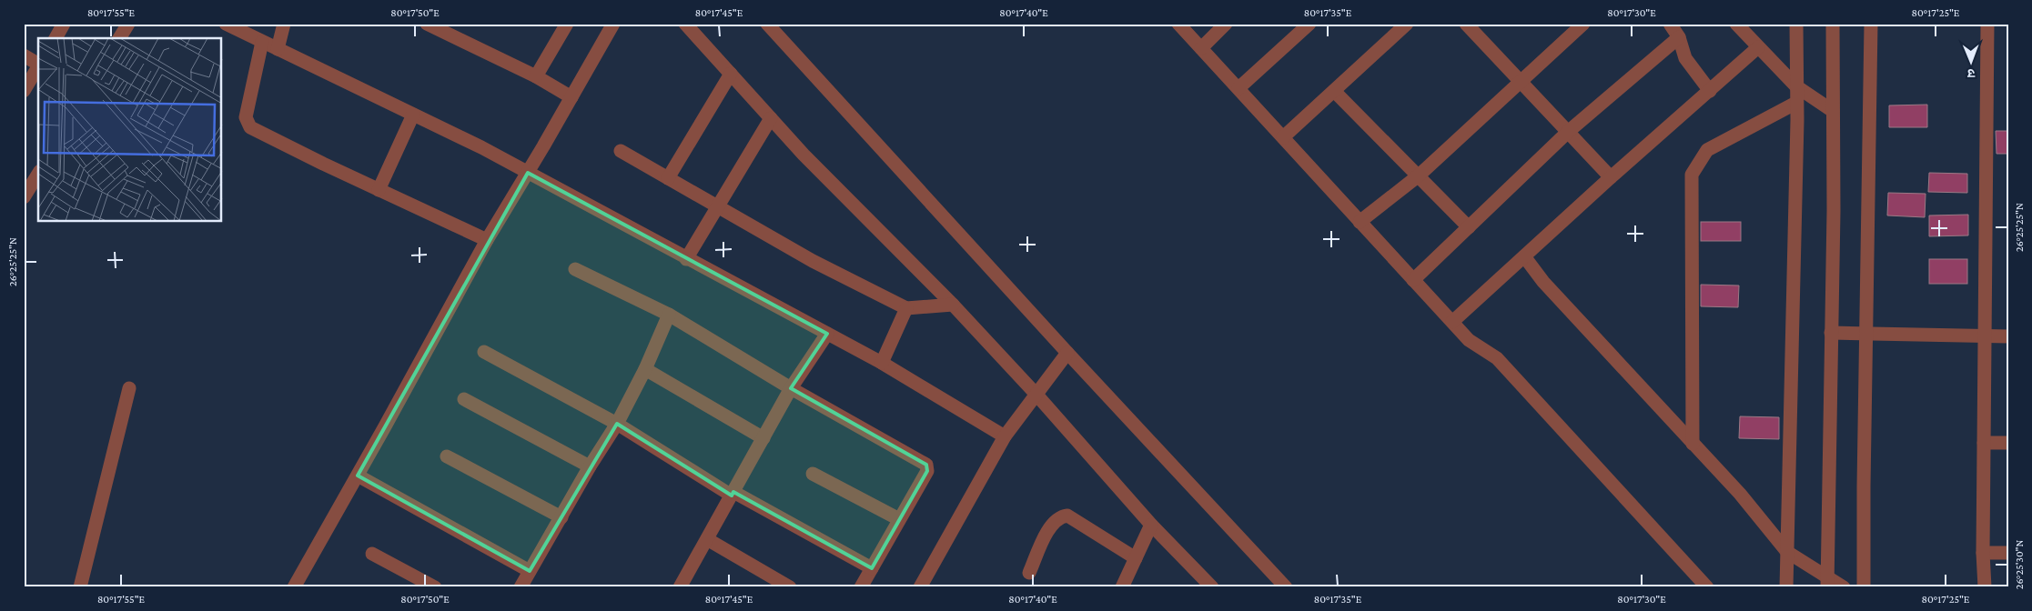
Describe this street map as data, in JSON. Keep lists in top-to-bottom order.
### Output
{
  "north": "bottom",
  "coordinates": [
    "80°17'55\"E",
    "80°17'50\"E",
    "80°17'45\"E",
    "80°17'40\"E",
    "80°17'35\"E",
    "80°17'30\"E",
    "80°17'25\"E",
    "26°25'25\"N",
    "26°25'30\"N"
  ]
}
